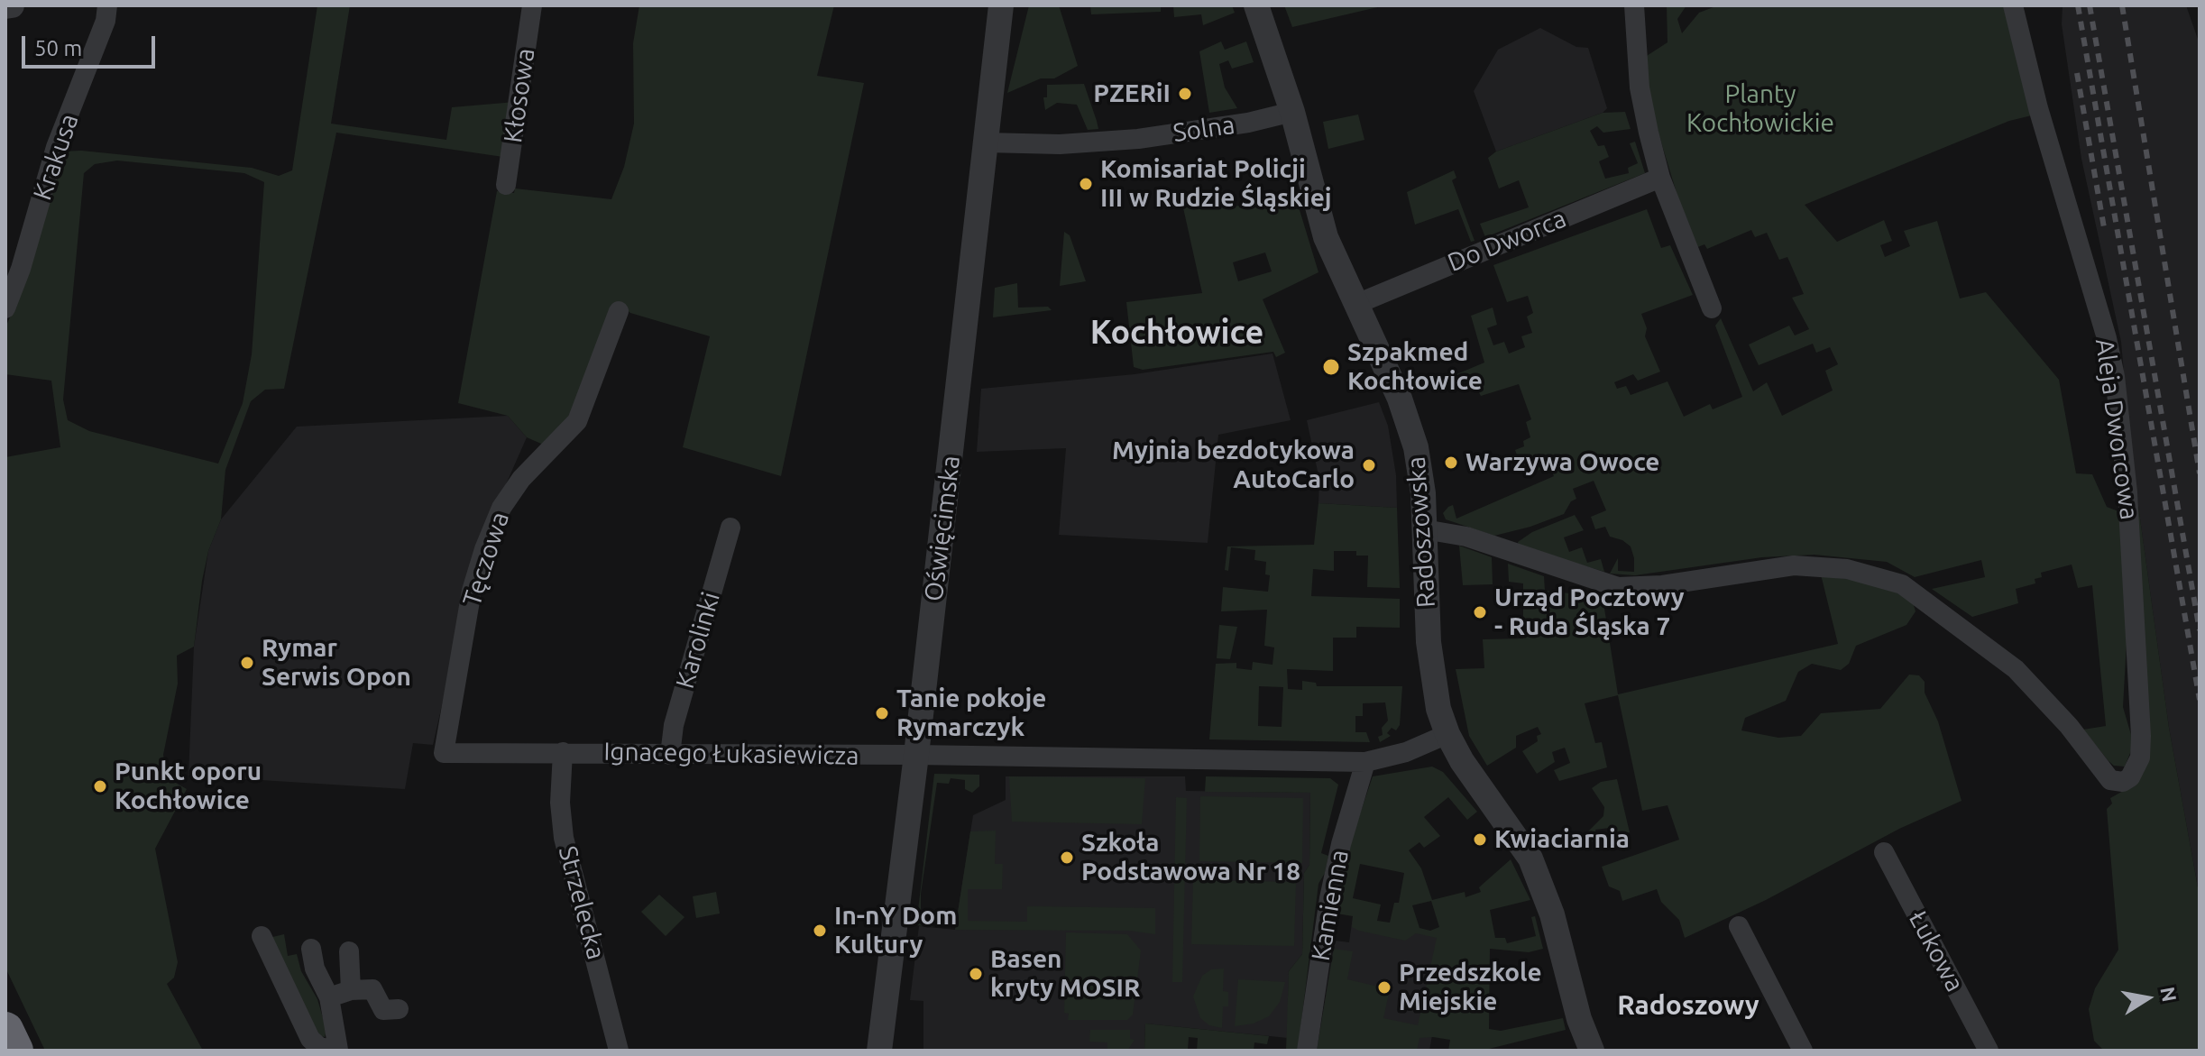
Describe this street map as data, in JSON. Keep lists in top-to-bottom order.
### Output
{
  "streets": {
    "street": [
      "Kłosowa",
      "Solna",
      "Krakusa",
      "Do Dworca",
      "Aleja Dworcowa",
      "Oświęcimska",
      "Radoszowska",
      "Tęczowa",
      "Karolinki",
      "Ignacego Łukasiewicza",
      "Strzelecka",
      "Kamienna",
      "Łukowa"
    ]
  },
  "crossings": [
    ["Solna", "Oświęcimska"],
    ["Solna", "Radoszowska"],
    ["Do Dworca", "Radoszowska"],
    ["Aleja Dworcowa", "Radoszowska"],
    ["Oświęcimska", "Ignacego Łukasiewicza"],
    ["Radoszowska", "Ignacego Łukasiewicza"],
    ["Tęczowa", "Ignacego Łukasiewicza"],
    ["Karolinki", "Ignacego Łukasiewicza"],
    ["Ignacego Łukasiewicza", "Strzelecka"],
    ["Ignacego Łukasiewicza", "Kamienna"]
  ],
  "districts": ["Kochłowice", "Radoszowy"],
  "parks": ["Planty Kochłowickie"],
  "places": [
    "PZERiI",
    "Komisariat Policji III w Rudzie Śląskiej",
    "Szpakmed Kochłowice",
    "Warzywa Owoce",
    "Myjnia bezdotykowa AutoCarlo",
    "Urząd Pocztowy - Ruda Śląska 7",
    "Rymar Serwis Opon",
    "Tanie pokoje Rymarczyk",
    "Punkt oporu Kochłowice",
    "Kwiaciarnia",
    "Szkoła Podstawowa Nr 18",
    "In-nY Dom Kultury",
    "Basen kryty MOSIR",
    "Przedszkole Miejskie"
  ],
  "scale_bar": "50 m",
  "north": "right"
}
